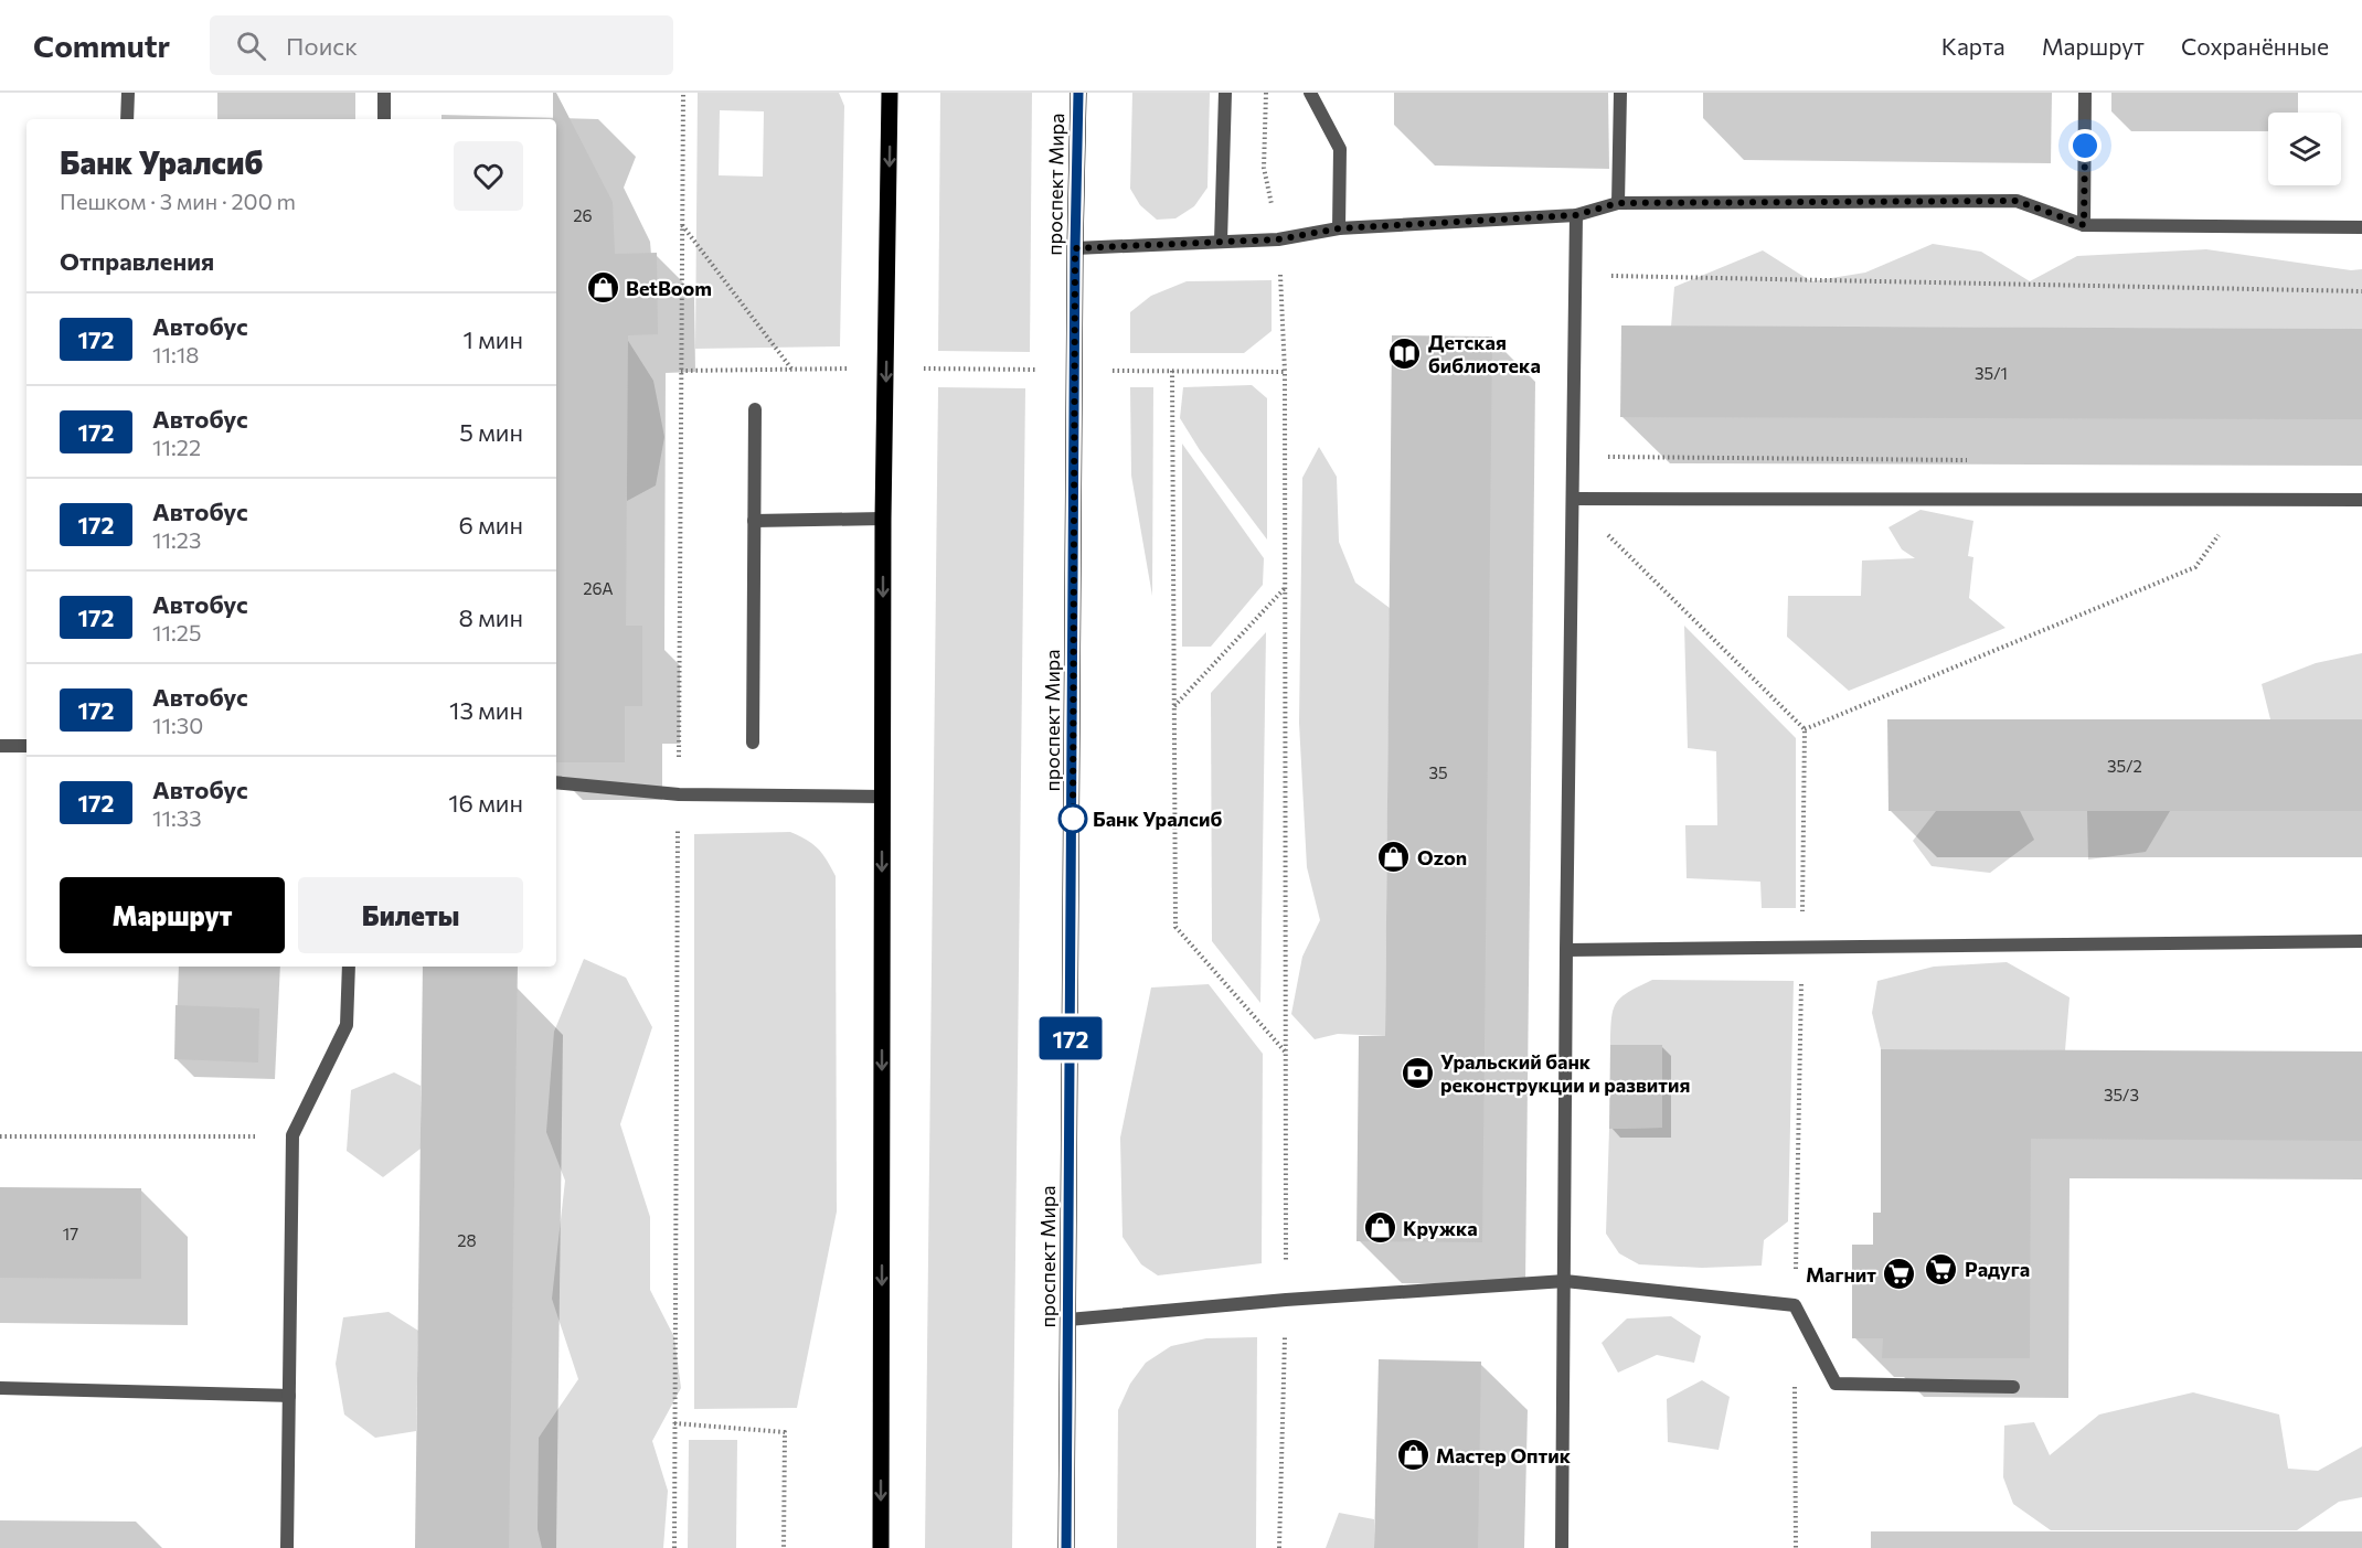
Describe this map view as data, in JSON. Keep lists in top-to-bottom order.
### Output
{
  "streets": {
    "main road": ["проспект Мира"]
  },
  "places": {
    "shop": [
      "BetBoom",
      "Ozon",
      "Кружка",
      "Мастер Оптик"
    ],
    "library": ["Детская библиотека"],
    "other": ["Банк Уралсиб"],
    "bank": ["Уральский банк реконструкции и развития"],
    "supermarket": ["Радуга", "Магнит"]
  },
  "lines": ["bus line 172"],
  "house_numbers": [
    "26",
    "35/1",
    "26А",
    "35/2",
    "35",
    "35/3",
    "17",
    "28"
  ],
  "page": {
    "header": "Commutr",
    "search": "Поиск",
    "nav": ["Карта", "Маршрут", "Сохранённые"],
    "on_map": "172",
    "heading": [
      ["Банк Уралсиб", "Пешком · 3 мин · 200 m"],
      "Отправления"
    ],
    "list": [
      {
        "mark": "172",
        "name": "Автобус",
        "note": "11:18",
        "value": "1 мин"
      },
      {
        "mark": "172",
        "name": "Автобус",
        "note": "11:22",
        "value": "5 мин"
      },
      {
        "mark": "172",
        "name": "Автобус",
        "note": "11:23",
        "value": "6 мин"
      },
      {
        "mark": "172",
        "name": "Автобус",
        "note": "11:25",
        "value": "8 мин"
      },
      {
        "mark": "172",
        "name": "Автобус",
        "note": "11:30",
        "value": "13 мин"
      },
      {
        "mark": "172",
        "name": "Автобус",
        "note": "11:33",
        "value": "16 мин"
      }
    ],
    "buttons": ["Маршрут", "Билеты"]
  }
}
